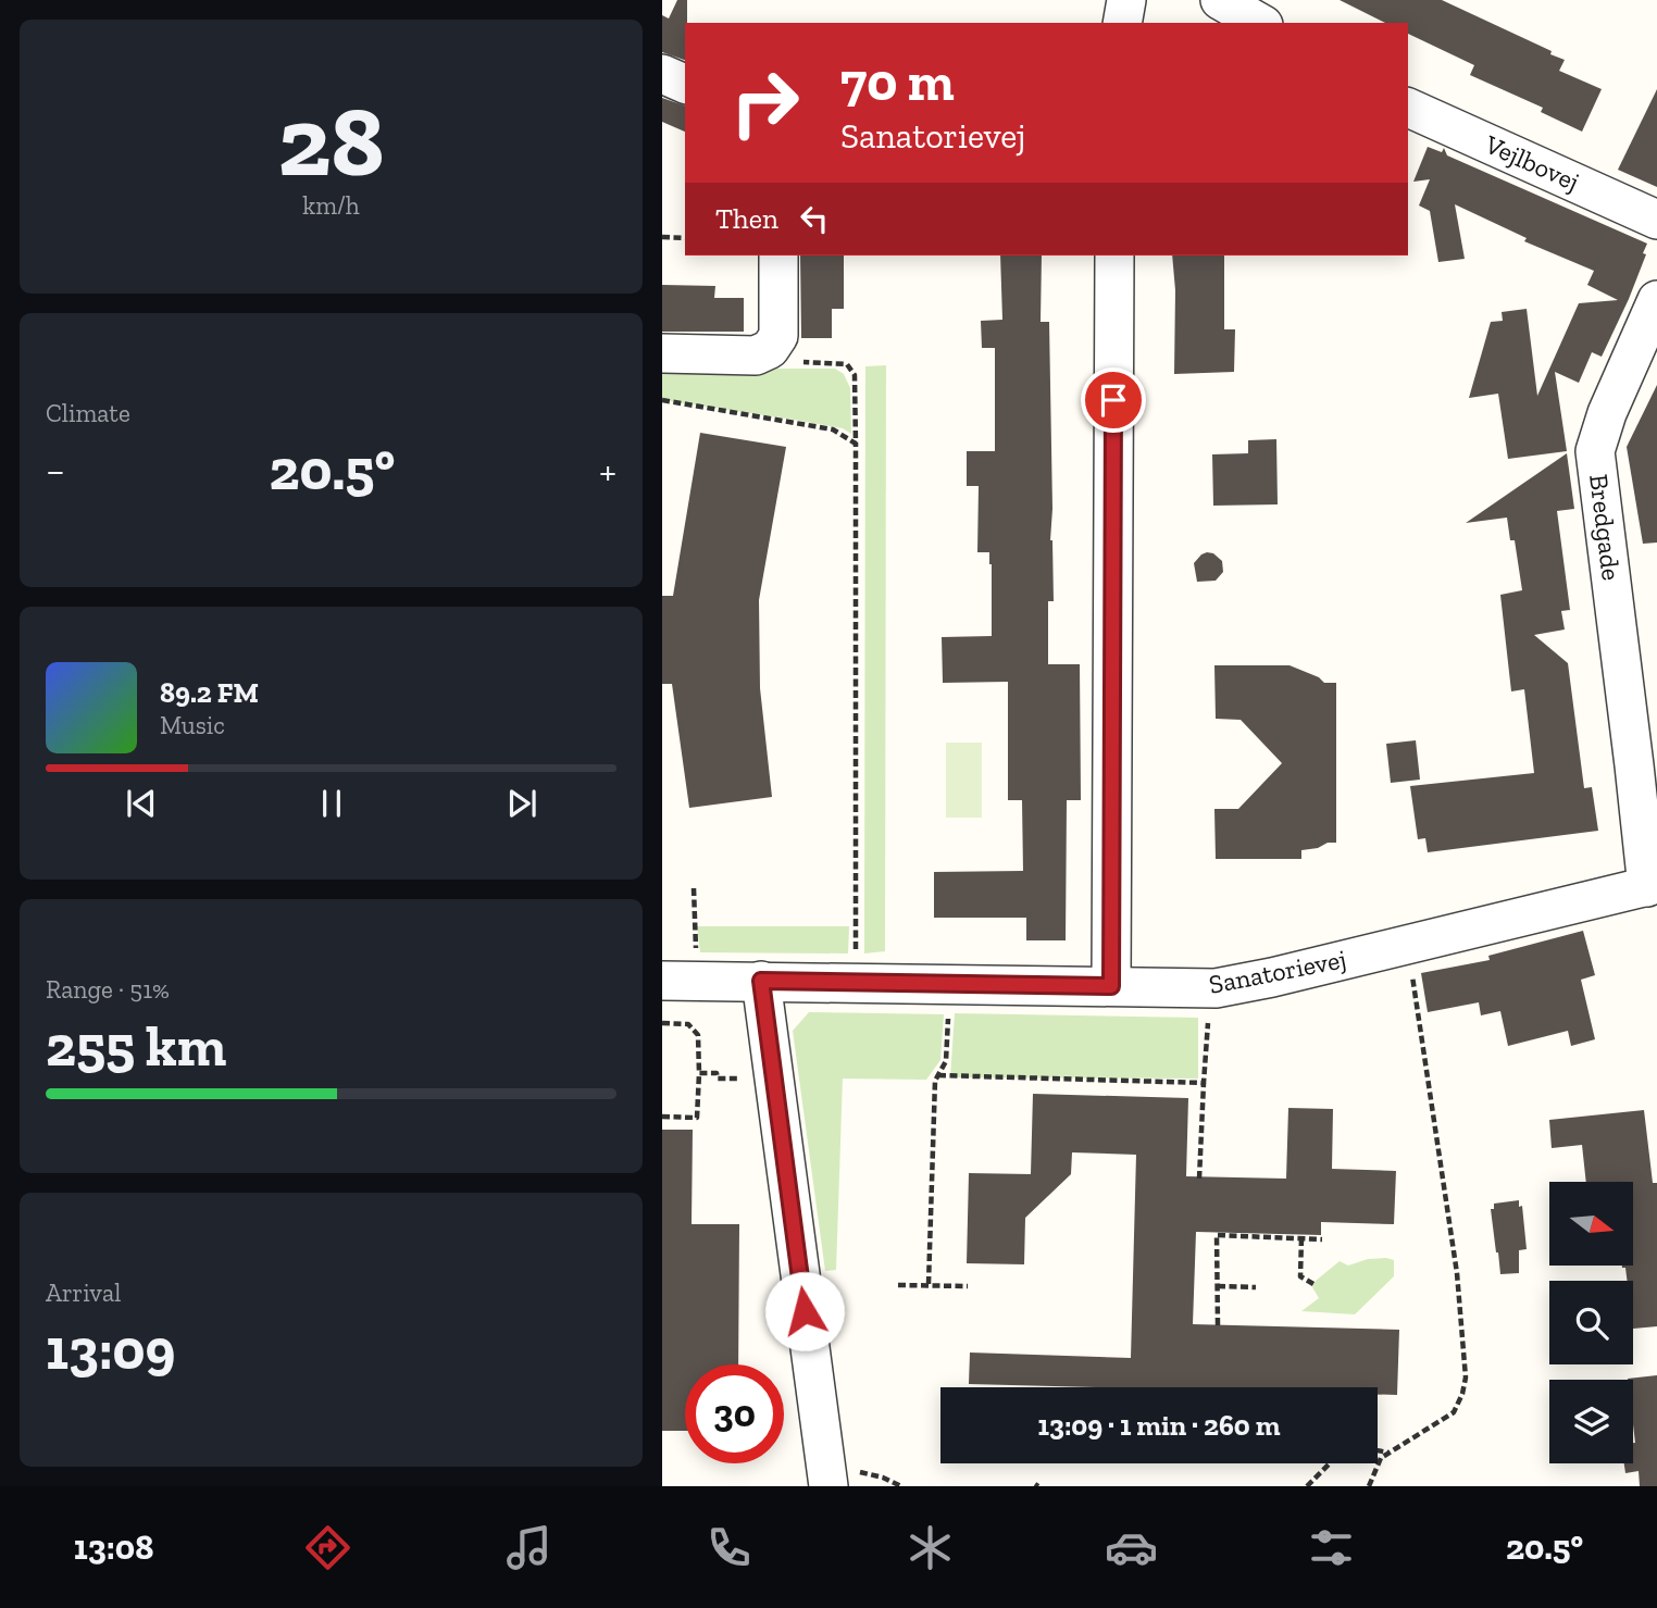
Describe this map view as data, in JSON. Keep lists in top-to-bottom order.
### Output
{
  "streets": {
    "street": ["Vejlbovej", "Bredgade", "Sanatorievej"]
  },
  "crossings": [
    ["Bredgade", "Sanatorievej"]
  ],
  "north": "right",
  "page": {
    "tile": [
      ["28", "km/h"],
      "Climate",
      ["Range · 51%", "255 km"],
      ["Arrival", "13:09"]
    ],
    "turn": ["70 m", "Sanatorievej"],
    "then": "Then",
    "heat": ["−", "20.5°", "+"],
    "song": ["89.2 FM", "Music"],
    "limit": "30",
    "trip": "13:09 · 1 min · 260 m",
    "tabs": ["13:08", "20.5°"]
  }
}
